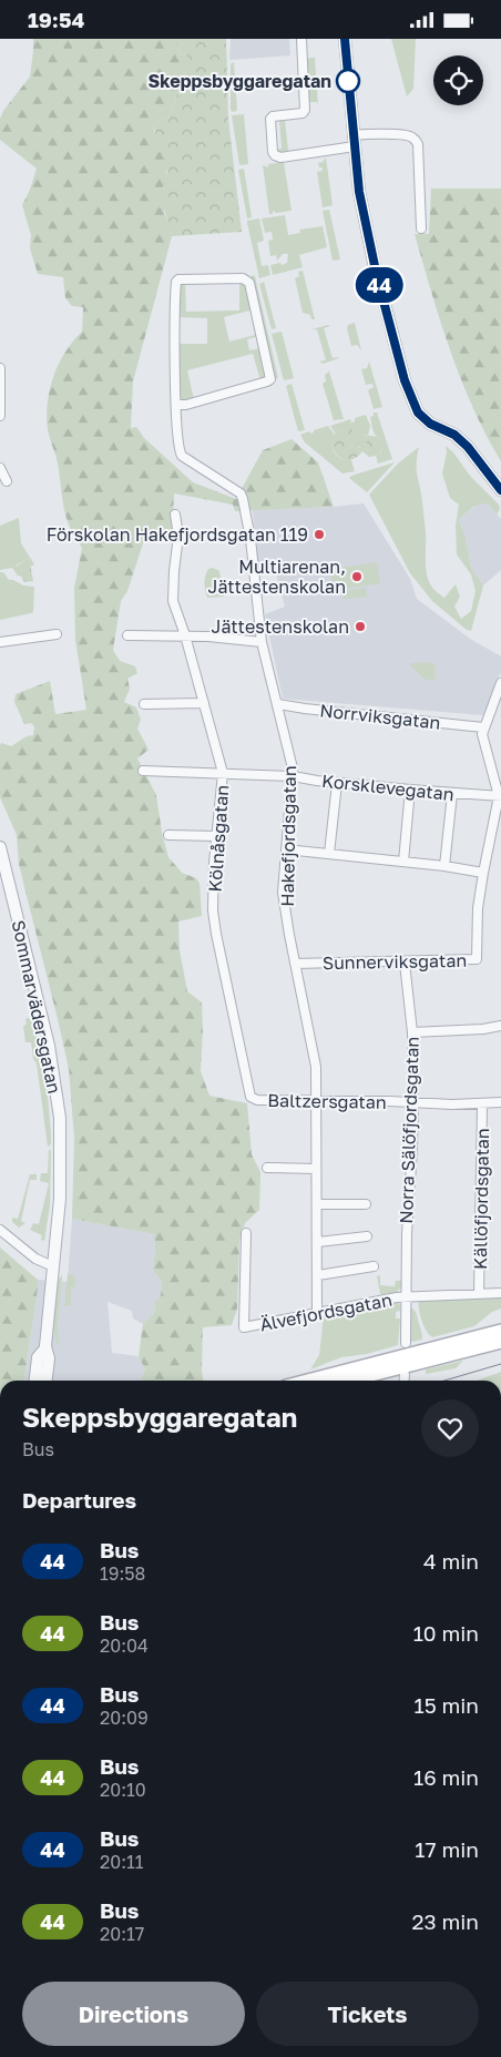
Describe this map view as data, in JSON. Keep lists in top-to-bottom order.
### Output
{
  "streets": {
    "street": [
      "Norrviksgatan",
      "Korsklevegatan",
      "Hakefjordsgatan",
      "Kölnåsgatan",
      "Sunnerviksgatan",
      "Sommarvädersgatan",
      "Baltzersgatan",
      "Norra Sälöfjordsgatan",
      "Källöfjordsgatan",
      "Älvefjordsgatan"
    ]
  },
  "crossings": [
    ["Norrviksgatan", "Hakefjordsgatan"],
    ["Norrviksgatan", "Sunnerviksgatan"],
    ["Korsklevegatan", "Hakefjordsgatan"],
    ["Korsklevegatan", "Kölnåsgatan"],
    ["Korsklevegatan", "Sunnerviksgatan"],
    ["Hakefjordsgatan", "Sunnerviksgatan"],
    ["Hakefjordsgatan", "Baltzersgatan"],
    ["Hakefjordsgatan", "Älvefjordsgatan"],
    ["Kölnåsgatan", "Baltzersgatan"],
    ["Sunnerviksgatan", "Norra Sälöfjordsgatan"],
    ["Baltzersgatan", "Norra Sälöfjordsgatan"],
    ["Baltzersgatan", "Källöfjordsgatan"],
    ["Norra Sälöfjordsgatan", "Älvefjordsgatan"],
    ["Källöfjordsgatan", "Älvefjordsgatan"]
  ],
  "places": [
    "Skeppsbyggaregatan",
    "Förskolan Hakefjordsgatan 119",
    "Multiarenan, Jättestenskolan",
    "Jättestenskolan"
  ],
  "lines": ["bus line 44"],
  "page": {
    "status": "19:54",
    "on_map": "44",
    "heading": [
      ["Skeppsbyggaregatan", "Bus"],
      "Departures"
    ],
    "list": [
      {
        "mark": "44",
        "name": "Bus",
        "note": "19:58",
        "value": "4 min"
      },
      {
        "mark": "44",
        "name": "Bus",
        "note": "20:04",
        "value": "10 min"
      },
      {
        "mark": "44",
        "name": "Bus",
        "note": "20:09",
        "value": "15 min"
      },
      {
        "mark": "44",
        "name": "Bus",
        "note": "20:10",
        "value": "16 min"
      },
      {
        "mark": "44",
        "name": "Bus",
        "note": "20:11",
        "value": "17 min"
      },
      {
        "mark": "44",
        "name": "Bus",
        "note": "20:17",
        "value": "23 min"
      }
    ],
    "buttons": ["Directions", "Tickets"]
  }
}
